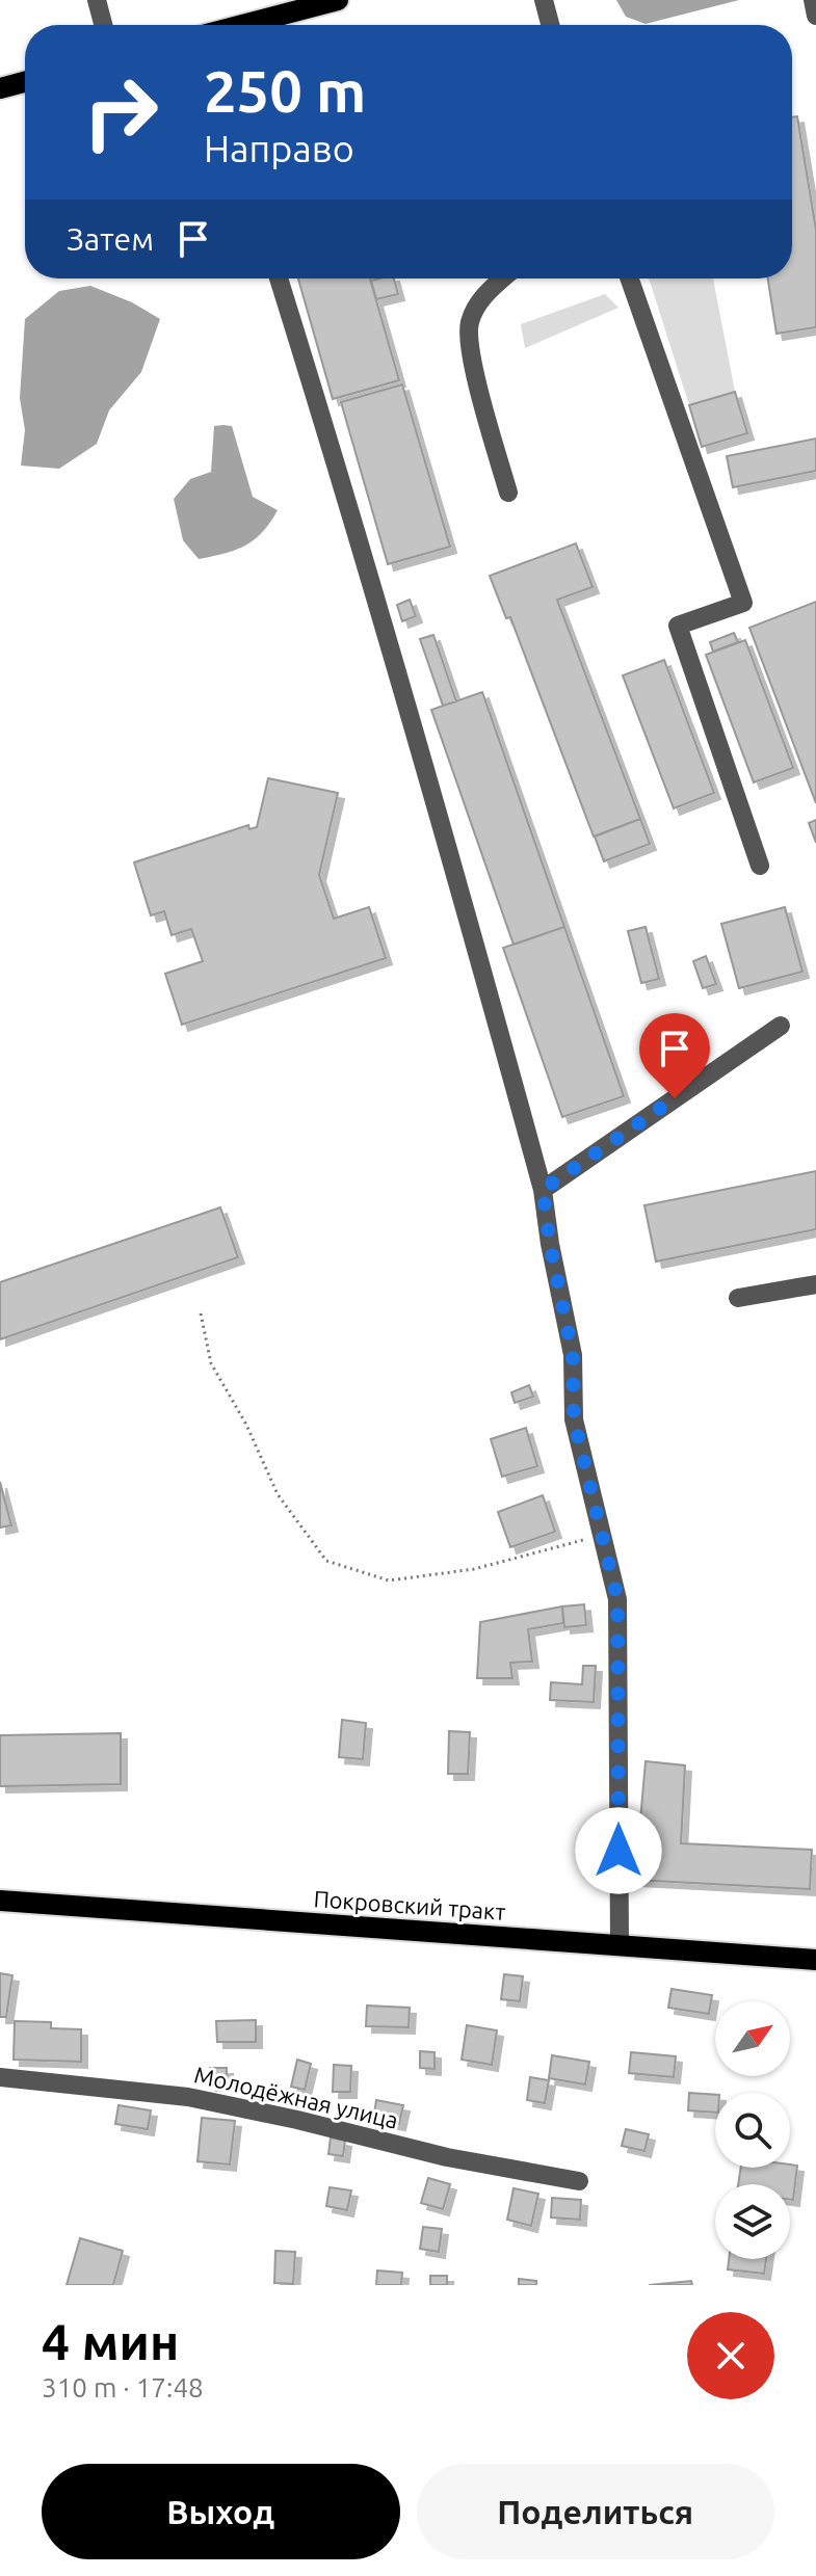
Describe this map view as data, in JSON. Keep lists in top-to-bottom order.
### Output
{
  "streets": {
    "main road": ["Покровский тракт"],
    "street": ["Молодёжная улица"]
  },
  "north": "top right",
  "page": {
    "turn": ["250 m", "Направо"],
    "then": "Затем",
    "heading": ["4 мин", "310 m · 17:48"],
    "buttons": ["Выход", "Поделиться"]
  }
}
